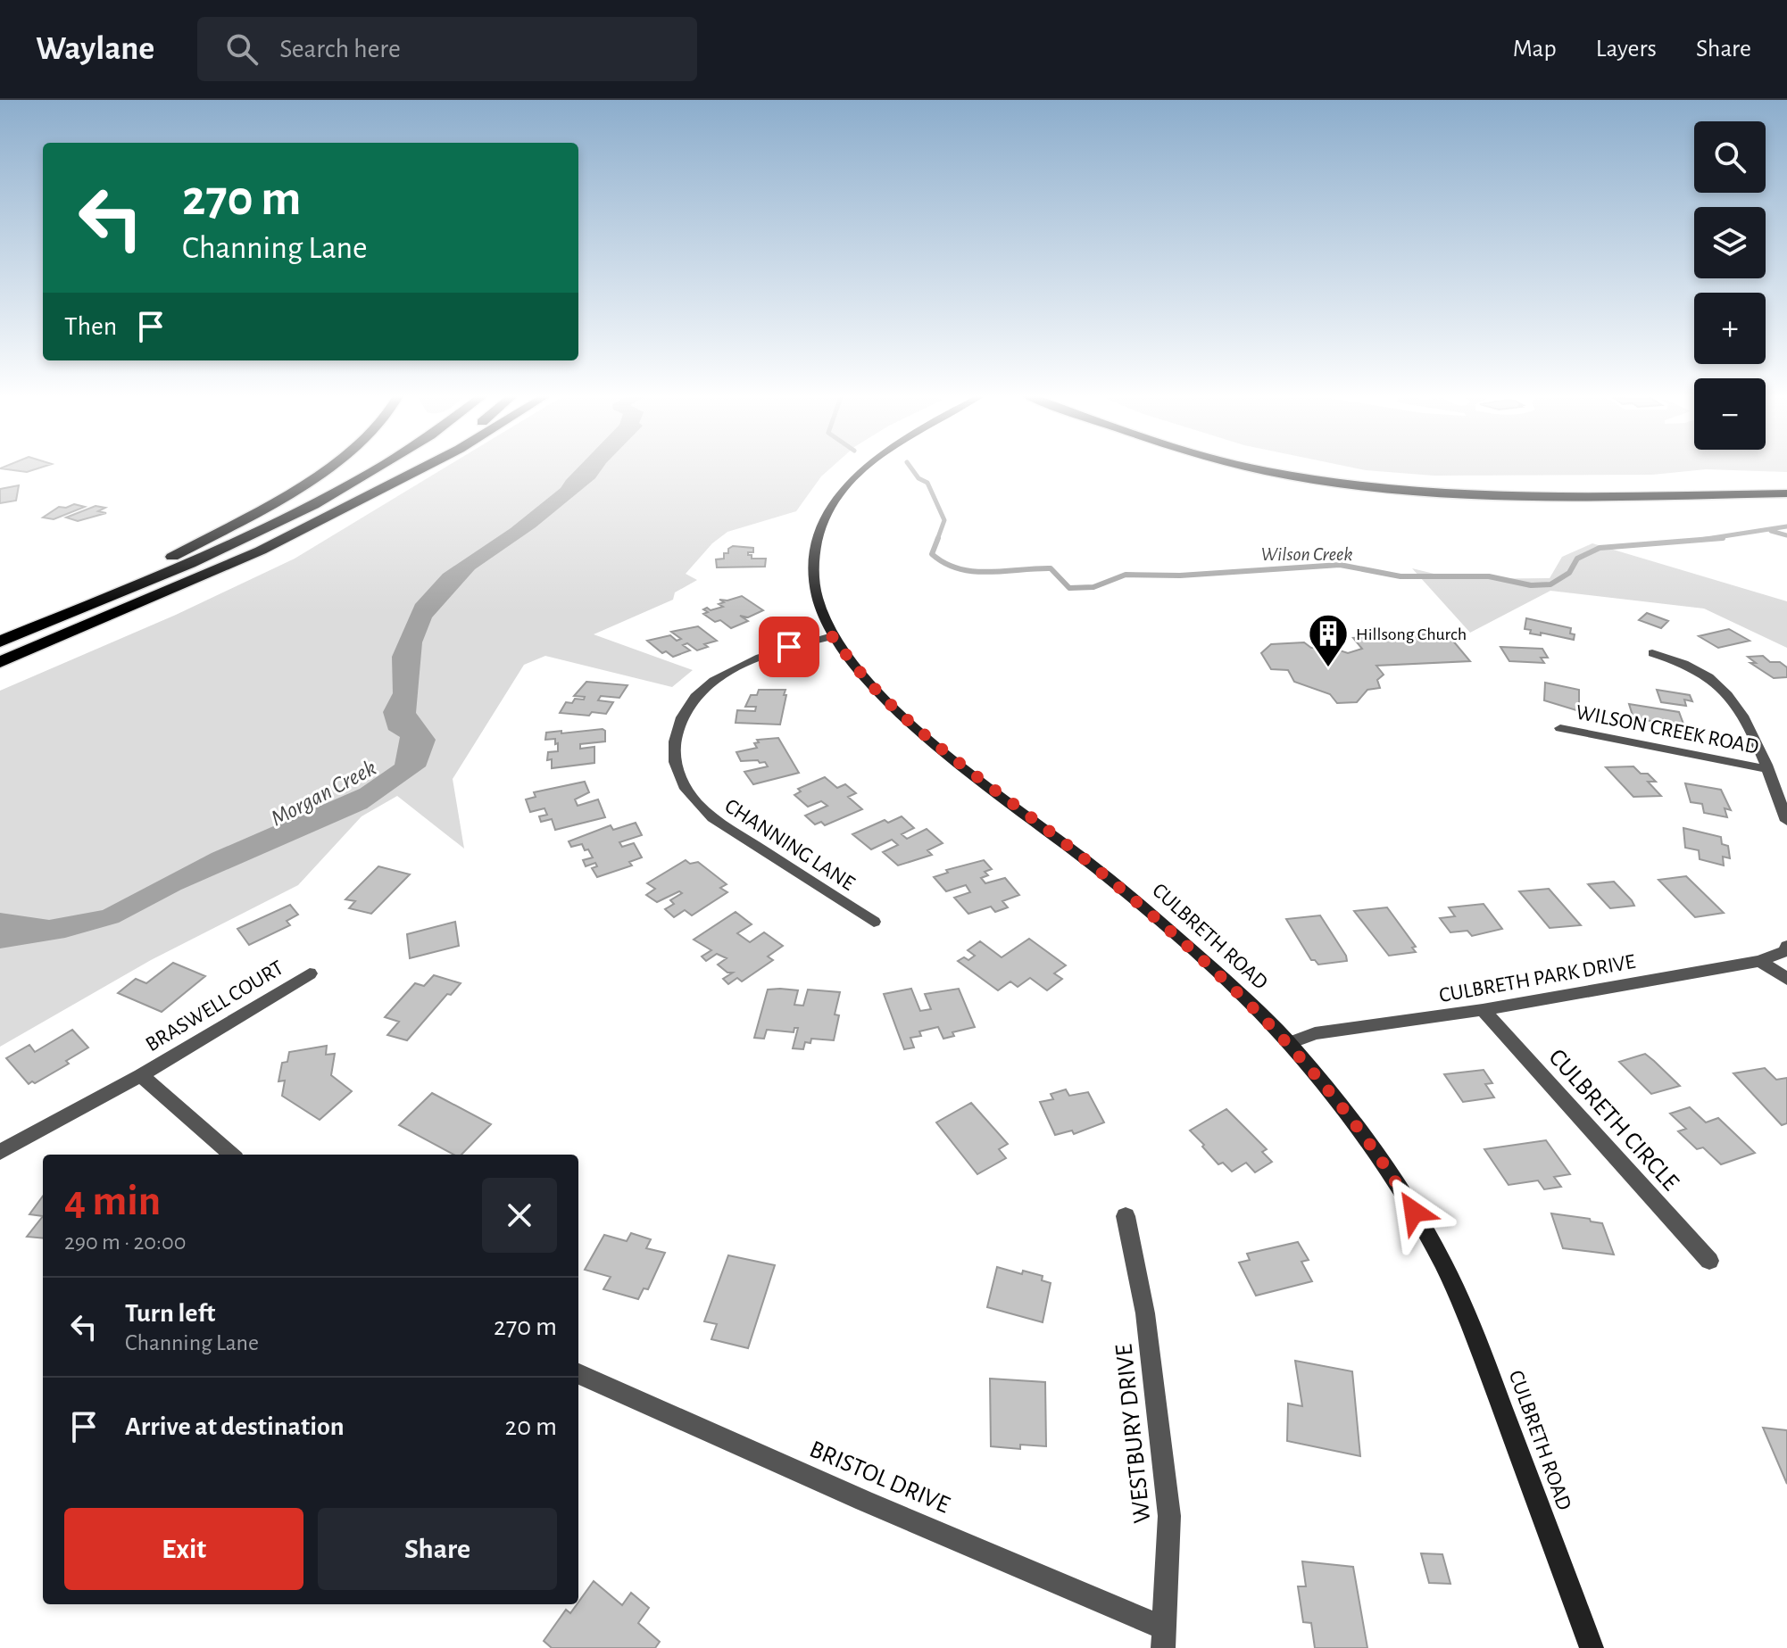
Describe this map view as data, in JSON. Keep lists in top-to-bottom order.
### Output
{
  "streets": {
    "street": [
      "WILSON CREEK ROAD",
      "CHANNING LANE",
      "CULBRETH ROAD",
      "CULBRETH PARK DRIVE",
      "BRASWELL COURT",
      "CULBRETH CIRCLE",
      "WESTBURY DRIVE",
      "BRISTOL DRIVE"
    ]
  },
  "crossings": [
    ["CHANNING LANE", "CULBRETH ROAD"],
    ["CULBRETH ROAD", "CULBRETH PARK DRIVE"],
    ["CULBRETH PARK DRIVE", "CULBRETH CIRCLE"],
    ["WESTBURY DRIVE", "BRISTOL DRIVE"]
  ],
  "water": ["Wilson Creek", "Morgan Creek"],
  "places": {
    "building": ["Hillsong Church"]
  },
  "page": {
    "header": "Waylane",
    "search": "Search here",
    "nav": ["Map", "Layers", "Share"],
    "map_buttons": ["+", "−"],
    "turn": ["270 m", "Channing Lane"],
    "then": "Then",
    "heading": ["4 min", "290 m · 20:00"],
    "list": [
      {
        "name": "Turn left",
        "note": "Channing Lane",
        "value": "270 m"
      },
      {
        "name": "Arrive at destination",
        "value": "20 m"
      }
    ],
    "buttons": ["Exit", "Share"]
  }
}
